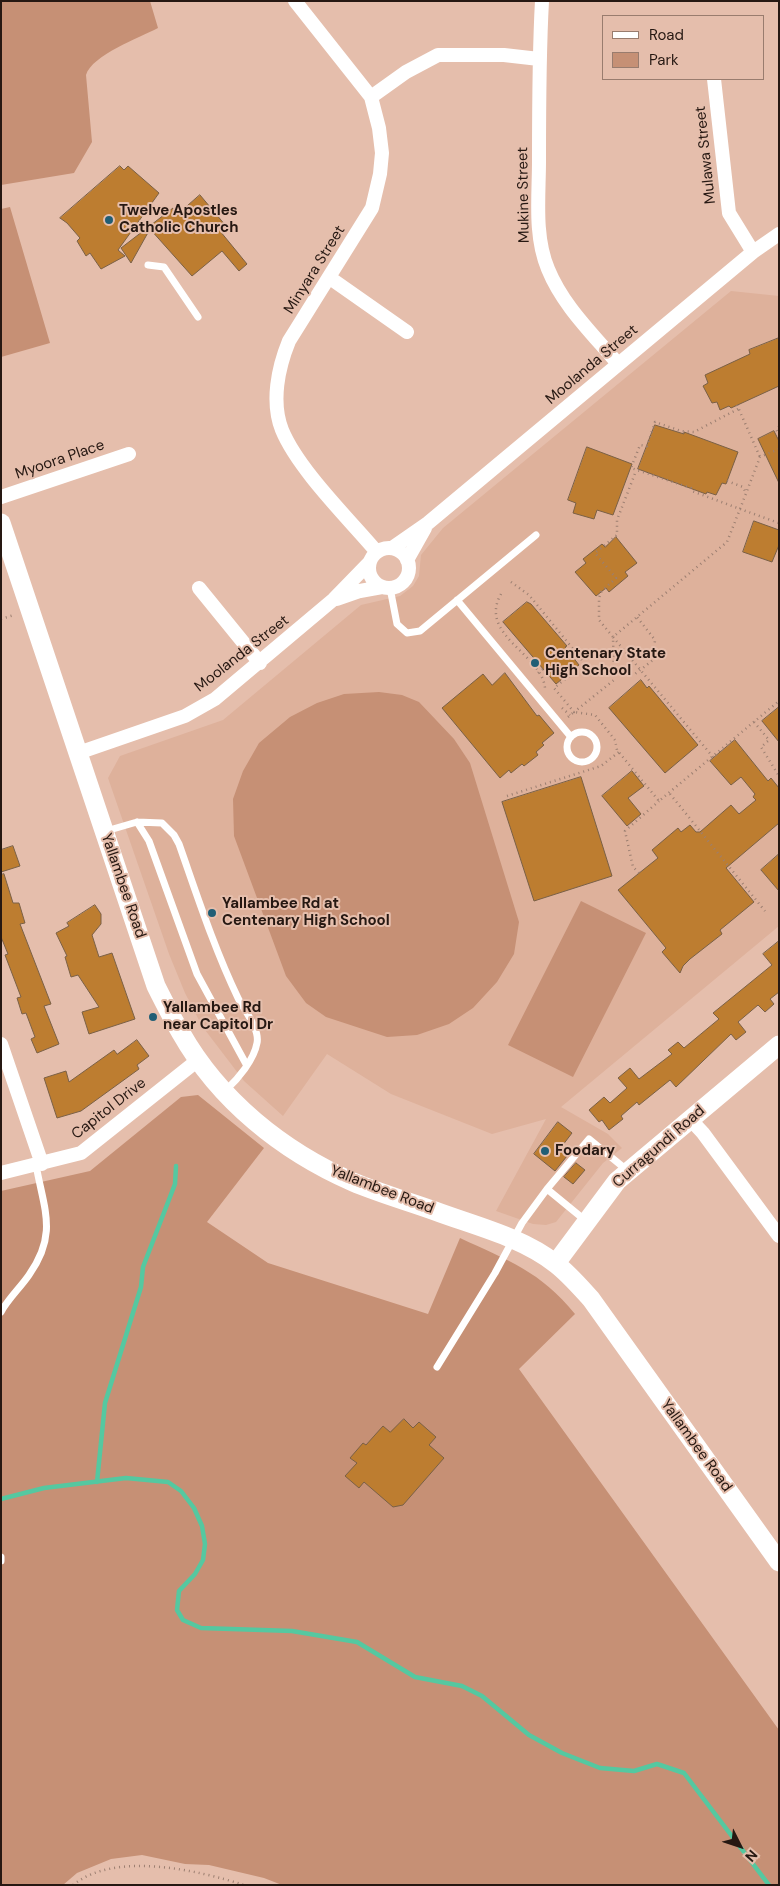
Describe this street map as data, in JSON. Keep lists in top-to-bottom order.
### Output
{
  "streets": {
    "main road": ["Yallambee Road", "Curragundi Road"],
    "street": [
      "Mulawa Street",
      "Mukine Street",
      "Minyara Street",
      "Moolanda Street",
      "Myoora Place",
      "Capitol Drive"
    ]
  },
  "crossings": [
    ["Mulawa Street", "Moolanda Street"],
    ["Mukine Street", "Moolanda Street"],
    ["Minyara Street", "Moolanda Street"],
    ["Moolanda Street", "Yallambee Road"],
    ["Yallambee Road", "Capitol Drive"],
    ["Yallambee Road", "Curragundi Road"]
  ],
  "places": [
    "Twelve Apostles Catholic Church",
    "Centenary State High School",
    "Yallambee Rd at Centenary High School",
    "Yallambee Rd near Capitol Dr",
    "Foodary"
  ],
  "legend": ["Road", "Park"],
  "north": "bottom right"
}
